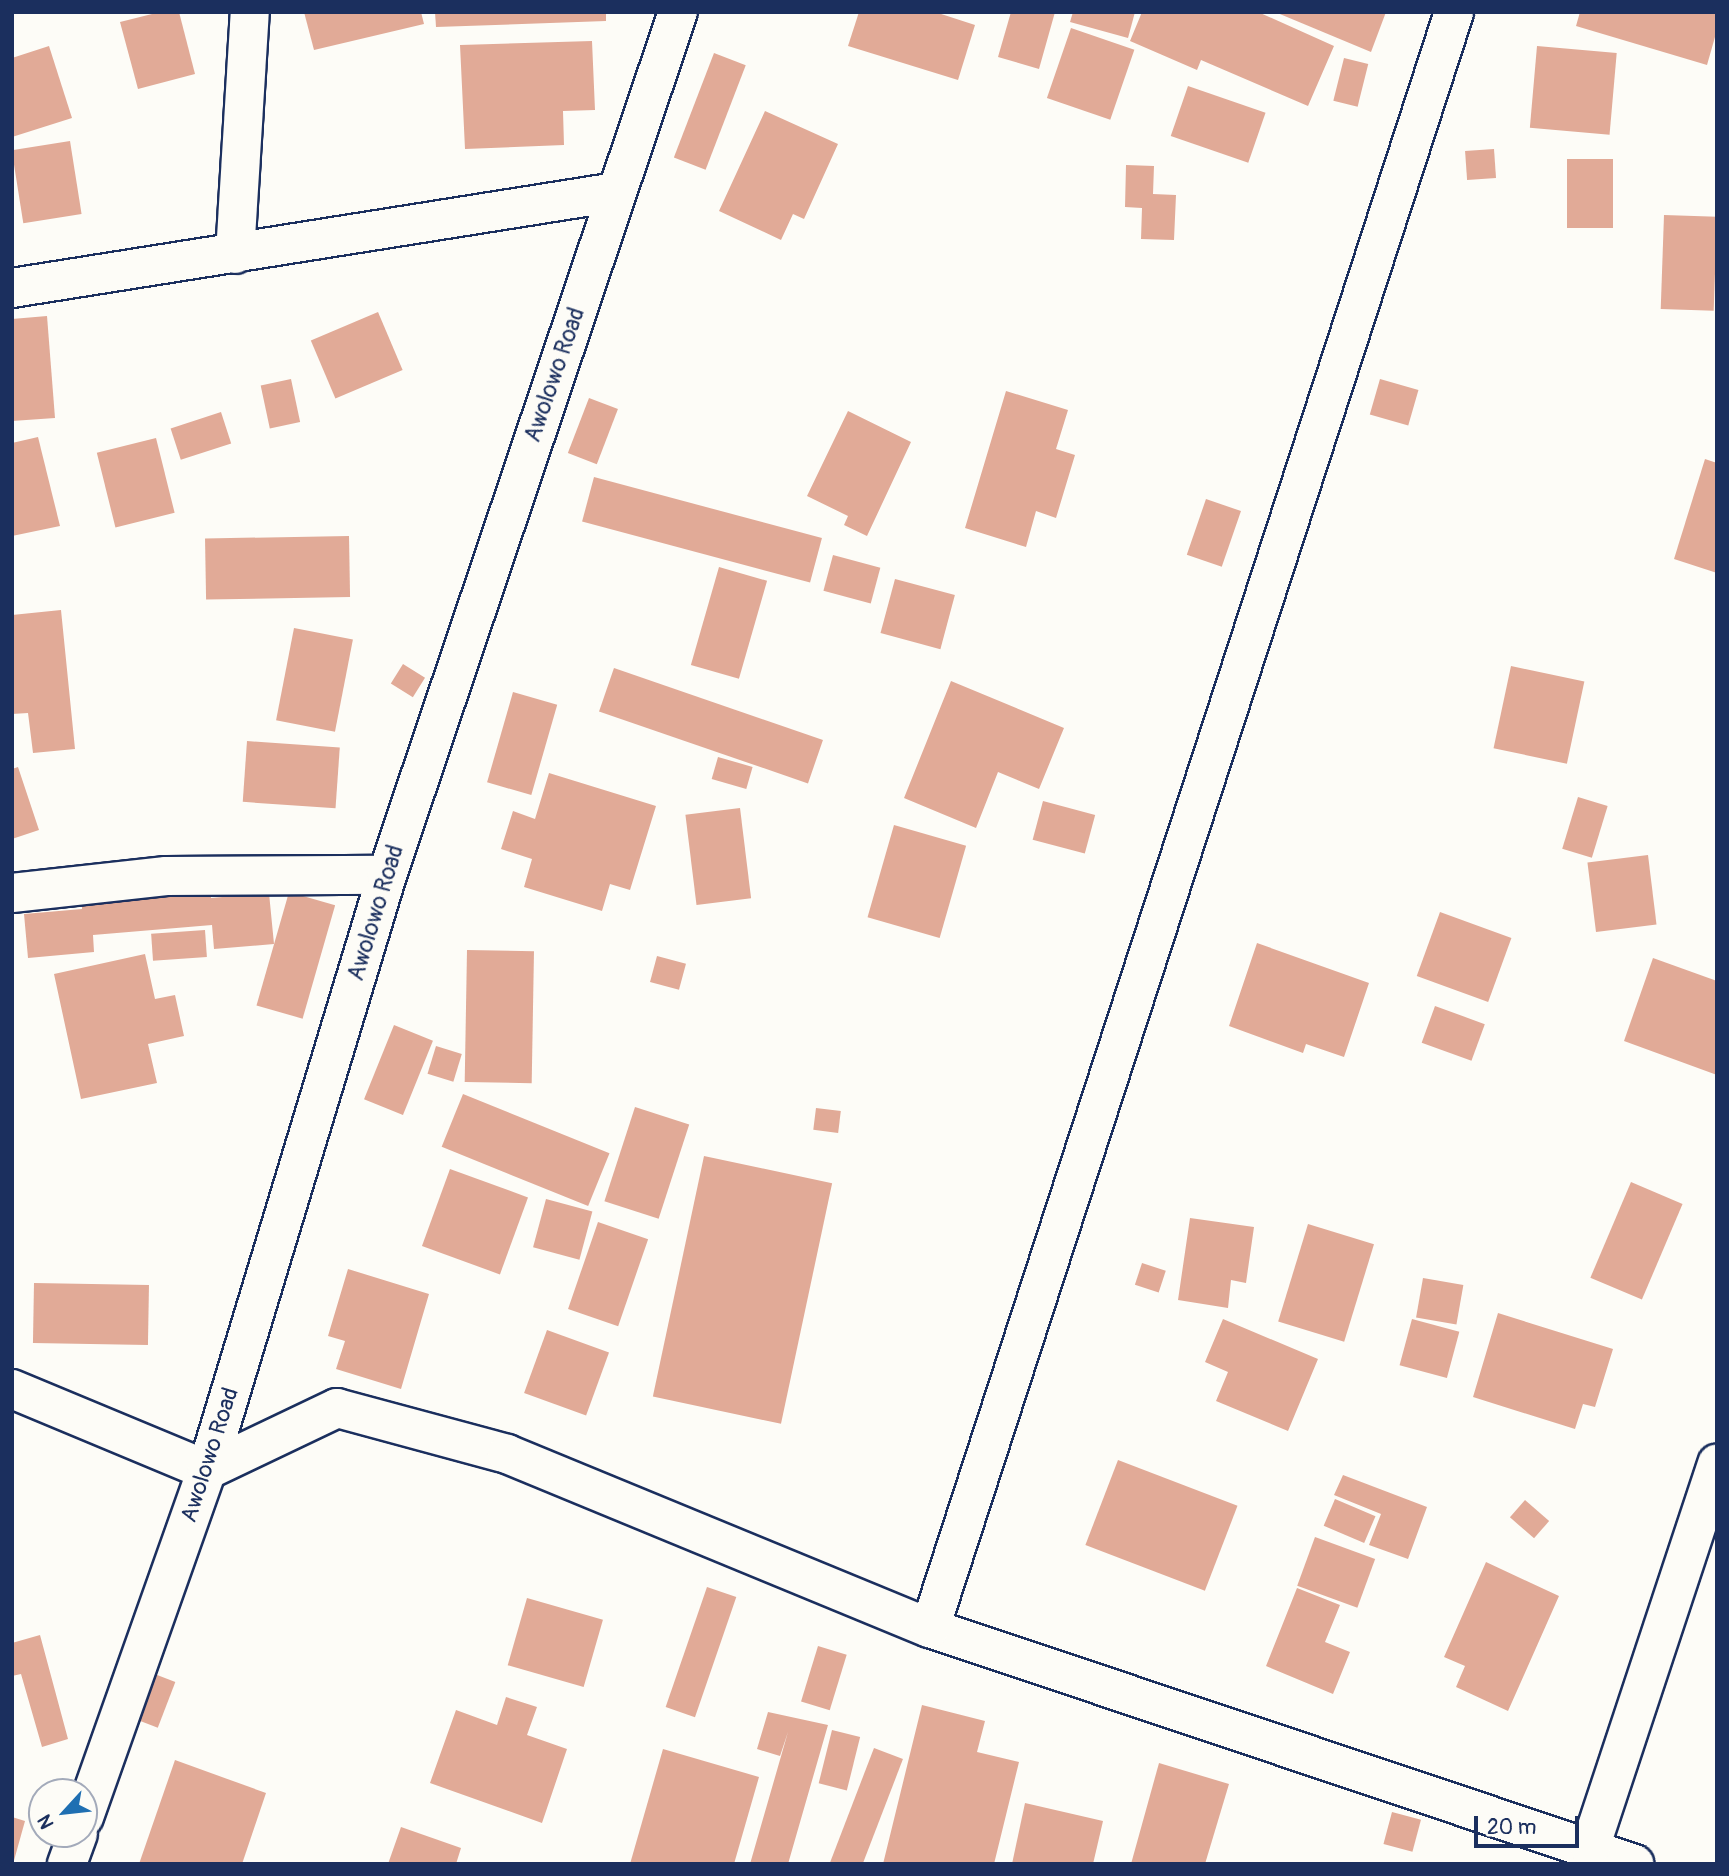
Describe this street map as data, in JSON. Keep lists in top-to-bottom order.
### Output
{
  "streets": {
    "street": ["Awolowo Road"]
  },
  "scale_bar": "20 m",
  "north": "bottom left"
}
